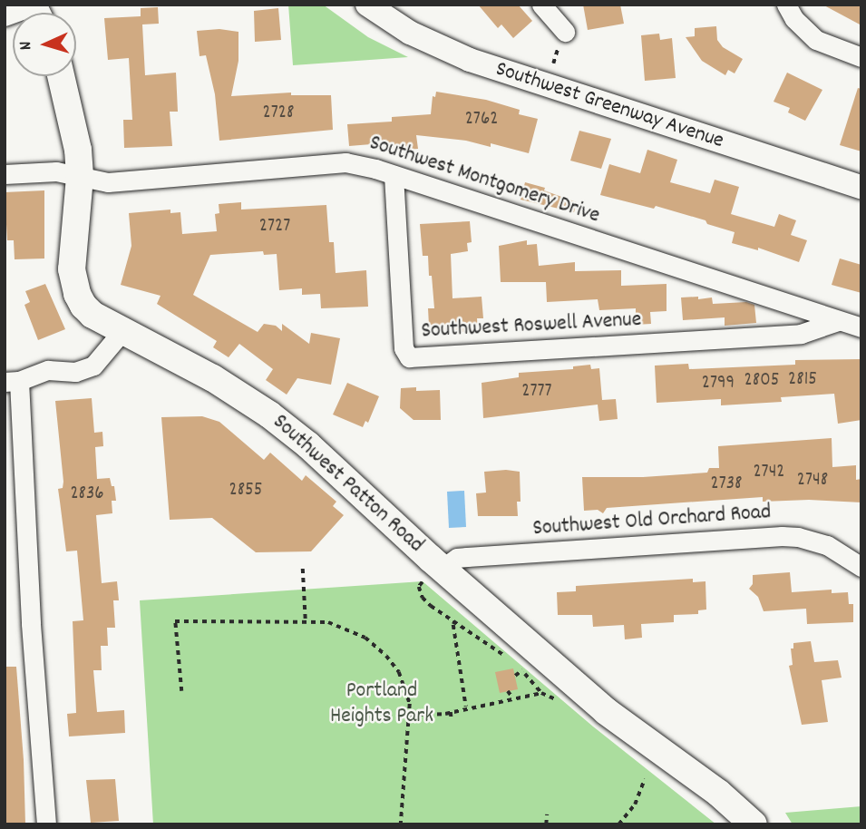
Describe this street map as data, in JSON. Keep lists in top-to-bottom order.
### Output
{
  "streets": {
    "main road": ["Southwest Patton Road"],
    "street": [
      "Southwest Greenway Avenue",
      "Southwest Montgomery Drive",
      "Southwest Roswell Avenue",
      "Southwest Old Orchard Road"
    ]
  },
  "crossings": [
    ["Southwest Montgomery Drive", "Southwest Roswell Avenue"],
    ["Southwest Montgomery Drive", "Southwest Patton Road"],
    ["Southwest Patton Road", "Southwest Old Orchard Road"]
  ],
  "parks": ["Portland Heights Park"],
  "house_numbers": [
    "2728",
    "2762",
    "2727",
    "2815",
    "2805",
    "2799",
    "2777",
    "2742",
    "2748",
    "2738",
    "2855",
    "2836"
  ],
  "north": "left"
}
